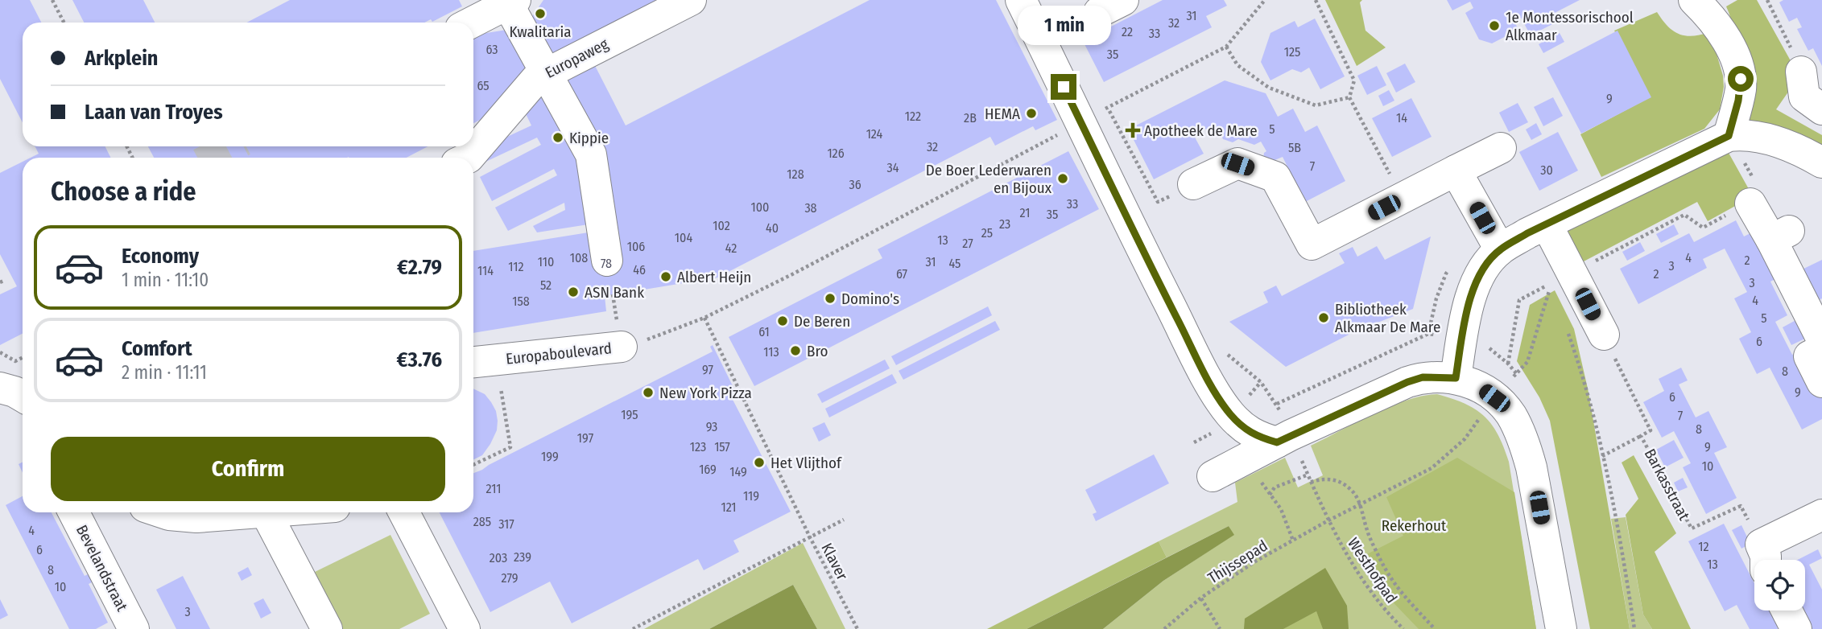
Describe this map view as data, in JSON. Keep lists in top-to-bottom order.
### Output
{
  "streets": {
    "street": ["Europaweg", "Europaboulevard", "Bevelandstraat"],
    "path": [
      "Barkasstraat",
      "Klaver",
      "Thijssepad",
      "Westhofpad"
    ]
  },
  "crossings": [
    ["Thijssepad", "Westhofpad"]
  ],
  "parks": ["Rekerhout"],
  "places": {
    "other": [
      "Kwalitaria",
      "1e Montessorischool Alkmaar",
      "HEMA",
      "Kippie",
      "De Boer Lederwaren en Bijoux",
      "Albert Heijn",
      "ASN Bank",
      "Domino's",
      "Bibliotheek Alkmaar De Mare",
      "De Beren",
      "Bro",
      "New York Pizza",
      "Het Vlijthof"
    ],
    "health": ["Apotheek de Mare"]
  },
  "house_numbers": [
    "31",
    "32",
    "22",
    "33",
    "63",
    "125",
    "35",
    "65",
    "9",
    "122",
    "2B",
    "14",
    "5",
    "124",
    "32",
    "5B",
    "126",
    "7",
    "34",
    "30",
    "128",
    "36",
    "33",
    "100",
    "38",
    "21",
    "35",
    "23",
    "102",
    "40",
    "25",
    "104",
    "13",
    "27",
    "106",
    "42",
    "108",
    "4",
    "2",
    "110",
    "31",
    "78",
    "45",
    "3",
    "112",
    "46",
    "114",
    "67",
    "2",
    "3",
    "52",
    "4",
    "158",
    "5",
    "61",
    "6",
    "113",
    "97",
    "8",
    "9",
    "6",
    "195",
    "7",
    "93",
    "8",
    "197",
    "123",
    "157",
    "9",
    "199",
    "10",
    "169",
    "149",
    "211",
    "119",
    "121",
    "285",
    "317",
    "4",
    "12",
    "6",
    "239",
    "203",
    "13",
    "8",
    "279",
    "10",
    "3"
  ],
  "page": {
    "bubble": "1 min",
    "banner": ["Arkplein", "Laan van Troyes"],
    "heading": "Choose a ride",
    "list": [
      {
        "name": "Economy",
        "note": "1 min · 11:10",
        "value": "€2.79"
      },
      {
        "name": "Comfort",
        "note": "2 min · 11:11",
        "value": "€3.76"
      }
    ],
    "buttons": "Confirm"
  }
}
